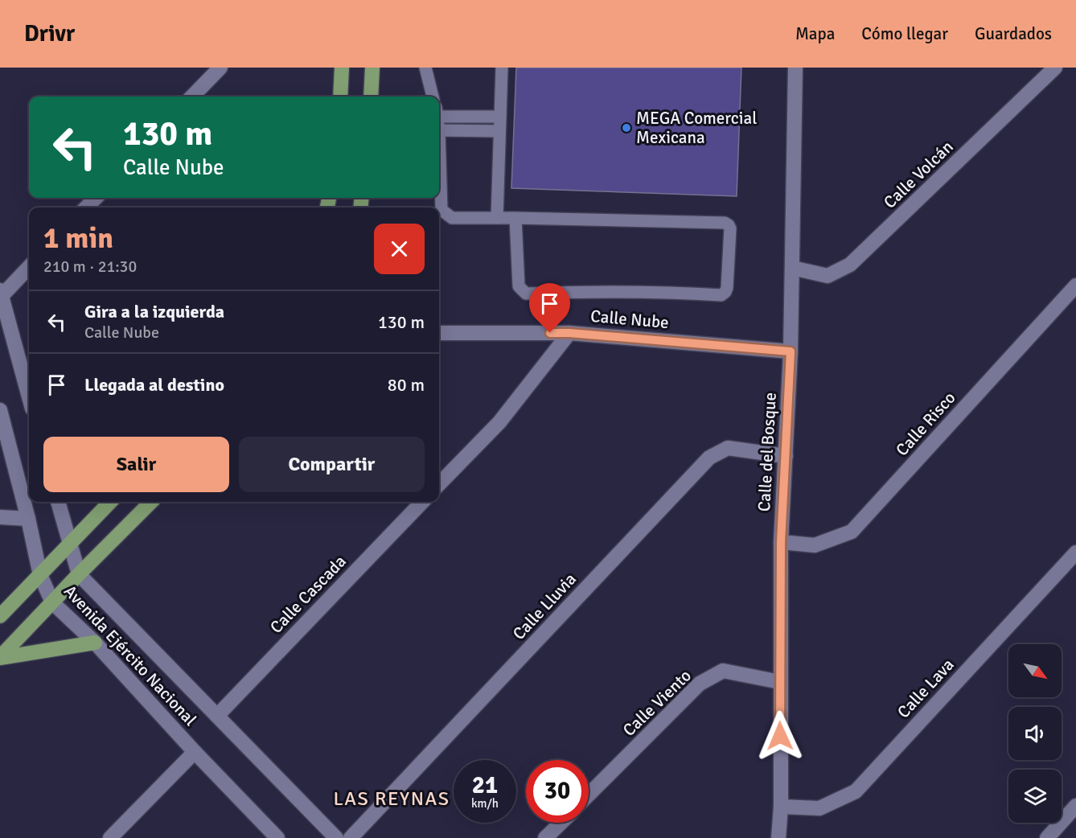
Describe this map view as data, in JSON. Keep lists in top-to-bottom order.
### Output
{
  "streets": {
    "street": [
      "Calle Volcán",
      "Calle Nube",
      "Calle Risco",
      "Calle del Bosque",
      "Calle Cascada",
      "Calle Lluvia",
      "Avenida Ejército Nacional",
      "Calle Lava",
      "Calle Viento"
    ]
  },
  "crossings": [
    ["Calle Volcán", "Calle del Bosque"],
    ["Calle Nube", "Calle del Bosque"],
    ["Calle Risco", "Calle del Bosque"],
    ["Calle del Bosque", "Calle Lluvia"],
    ["Calle del Bosque", "Calle Lava"],
    ["Calle del Bosque", "Calle Viento"],
    ["Calle Cascada", "Avenida Ejército Nacional"]
  ],
  "districts": ["LAS REYNAS"],
  "places": ["MEGA Comercial Mexicana"],
  "north": "bottom right",
  "page": {
    "header": "Drivr",
    "nav": ["Mapa", "Cómo llegar", "Guardados"],
    "turn": ["130 m", "Calle Nube"],
    "heading": ["1 min", "210 m · 21:30"],
    "list": [
      {
        "name": "Gira a la izquierda",
        "note": "Calle Nube",
        "value": "130 m"
      },
      {
        "name": "Llegada al destino",
        "value": "80 m"
      }
    ],
    "buttons": ["Salir", "Compartir"],
    "speed": "21 km/h",
    "limit": "30"
  }
}
